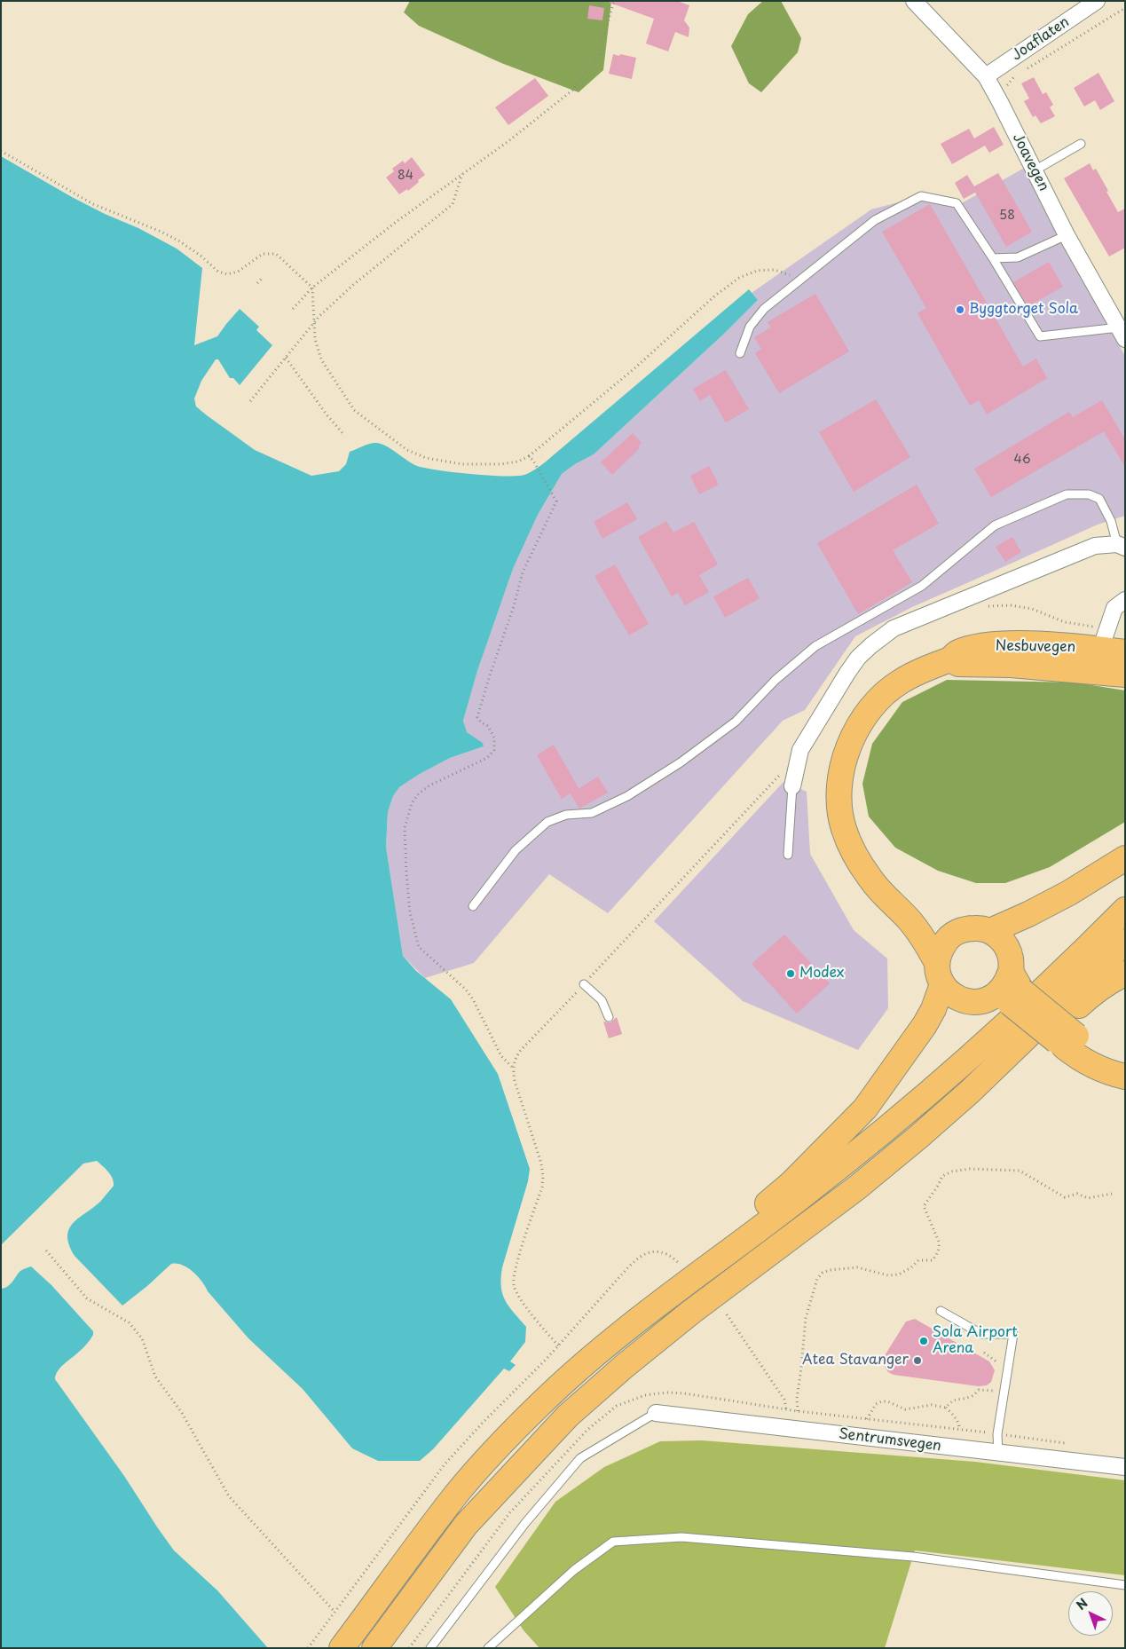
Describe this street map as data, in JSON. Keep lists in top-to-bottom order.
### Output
{
  "streets": {
    "main road": ["Nesbuvegen"],
    "street": ["Joaflaten", "Joavegen", "Sentrumsvegen"]
  },
  "crossings": [
    ["Joaflaten", "Joavegen"]
  ],
  "places": [
    "Byggtorget Sola",
    "Modex",
    "Sola Airport Arena",
    "Atea Stavanger"
  ],
  "house_numbers": ["84", "58", "46"],
  "north": "top left"
}
